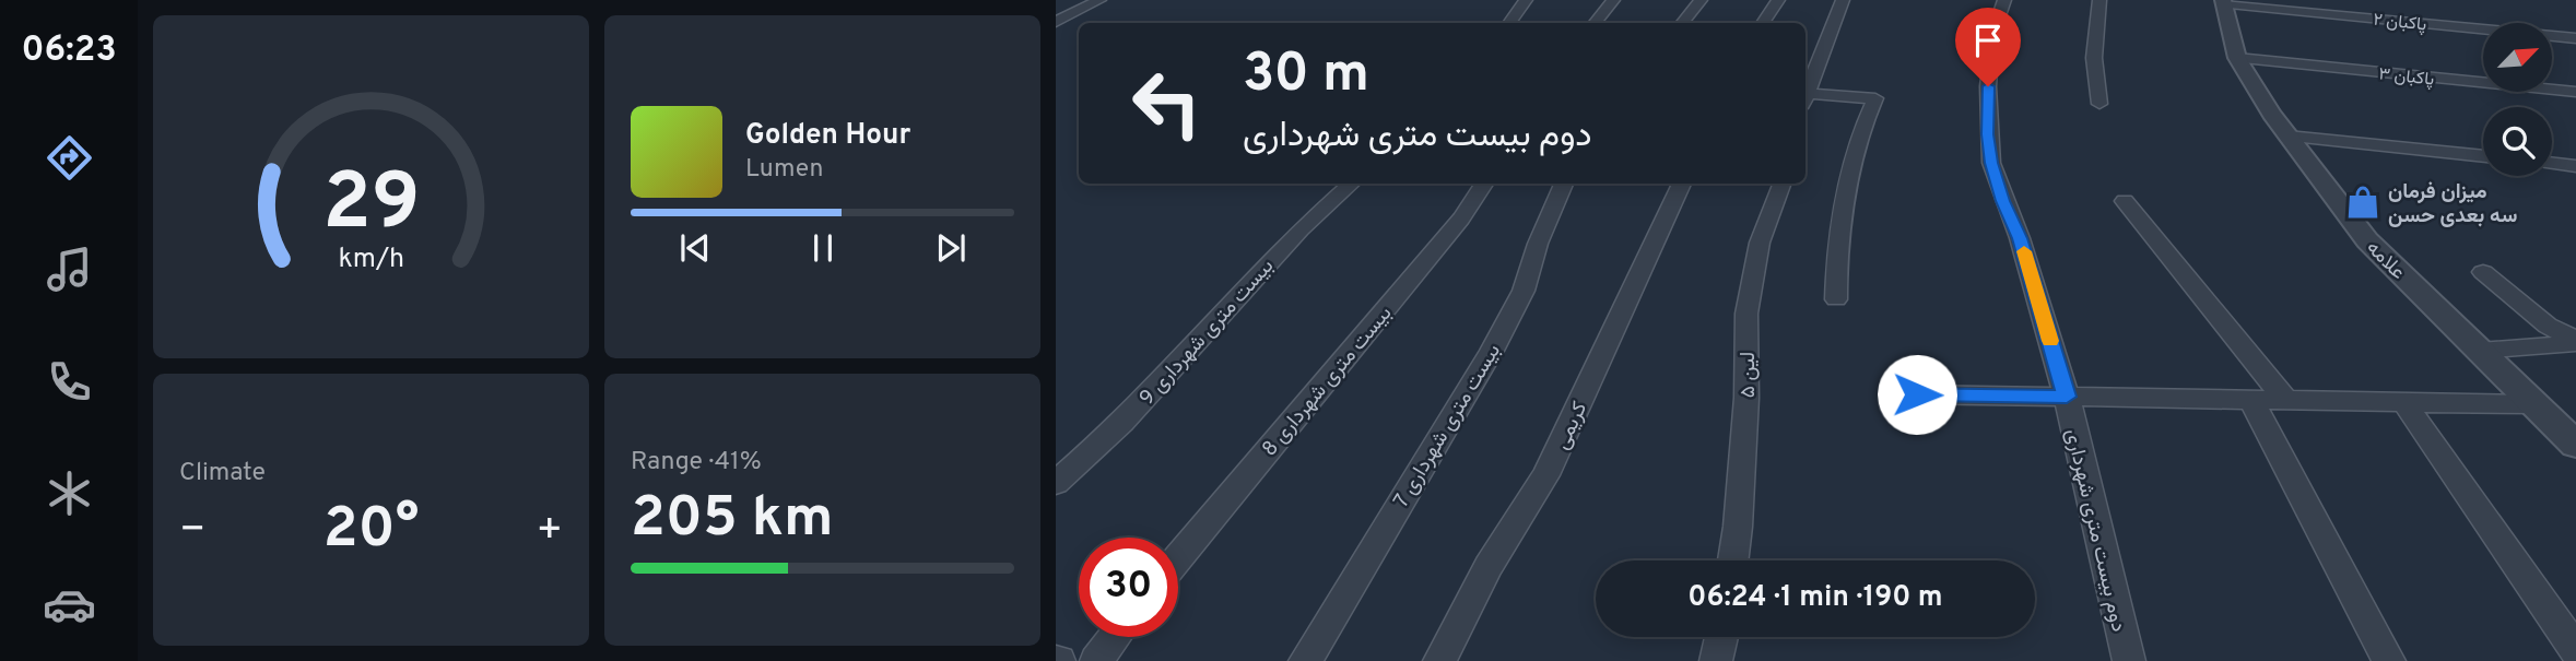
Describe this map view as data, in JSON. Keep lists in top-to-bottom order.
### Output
{
  "streets": {
    "street": [
      "پاکبان ۲",
      "پاکبان ۳",
      "علامه",
      "بیست متری شهرداری 9",
      "لین ۵",
      "بیست متری شهرداری 8",
      "بیست متری شهرداری 7",
      "کریمی",
      "دوم بیست متری شهرداری"
    ]
  },
  "crossings": [
    ["پاکبان ۲", "علامه"],
    ["پاکبان ۳", "علامه"]
  ],
  "places": {
    "shop": ["میزان فرمان سه بعدی حسن"]
  },
  "north": "top right",
  "page": {
    "tabs": "06:23",
    "turn": ["30 m", "دوم بیست متری شهرداری"],
    "song": ["Golden Hour", "Lumen"],
    "tile": [
      "Climate",
      ["Range · 41%", "205 km"]
    ],
    "heat": ["−", "20°", "+"],
    "limit": "30",
    "trip": "06:24 · 1 min · 190 m",
    "gauge": ["29", "km/h"]
  }
}
